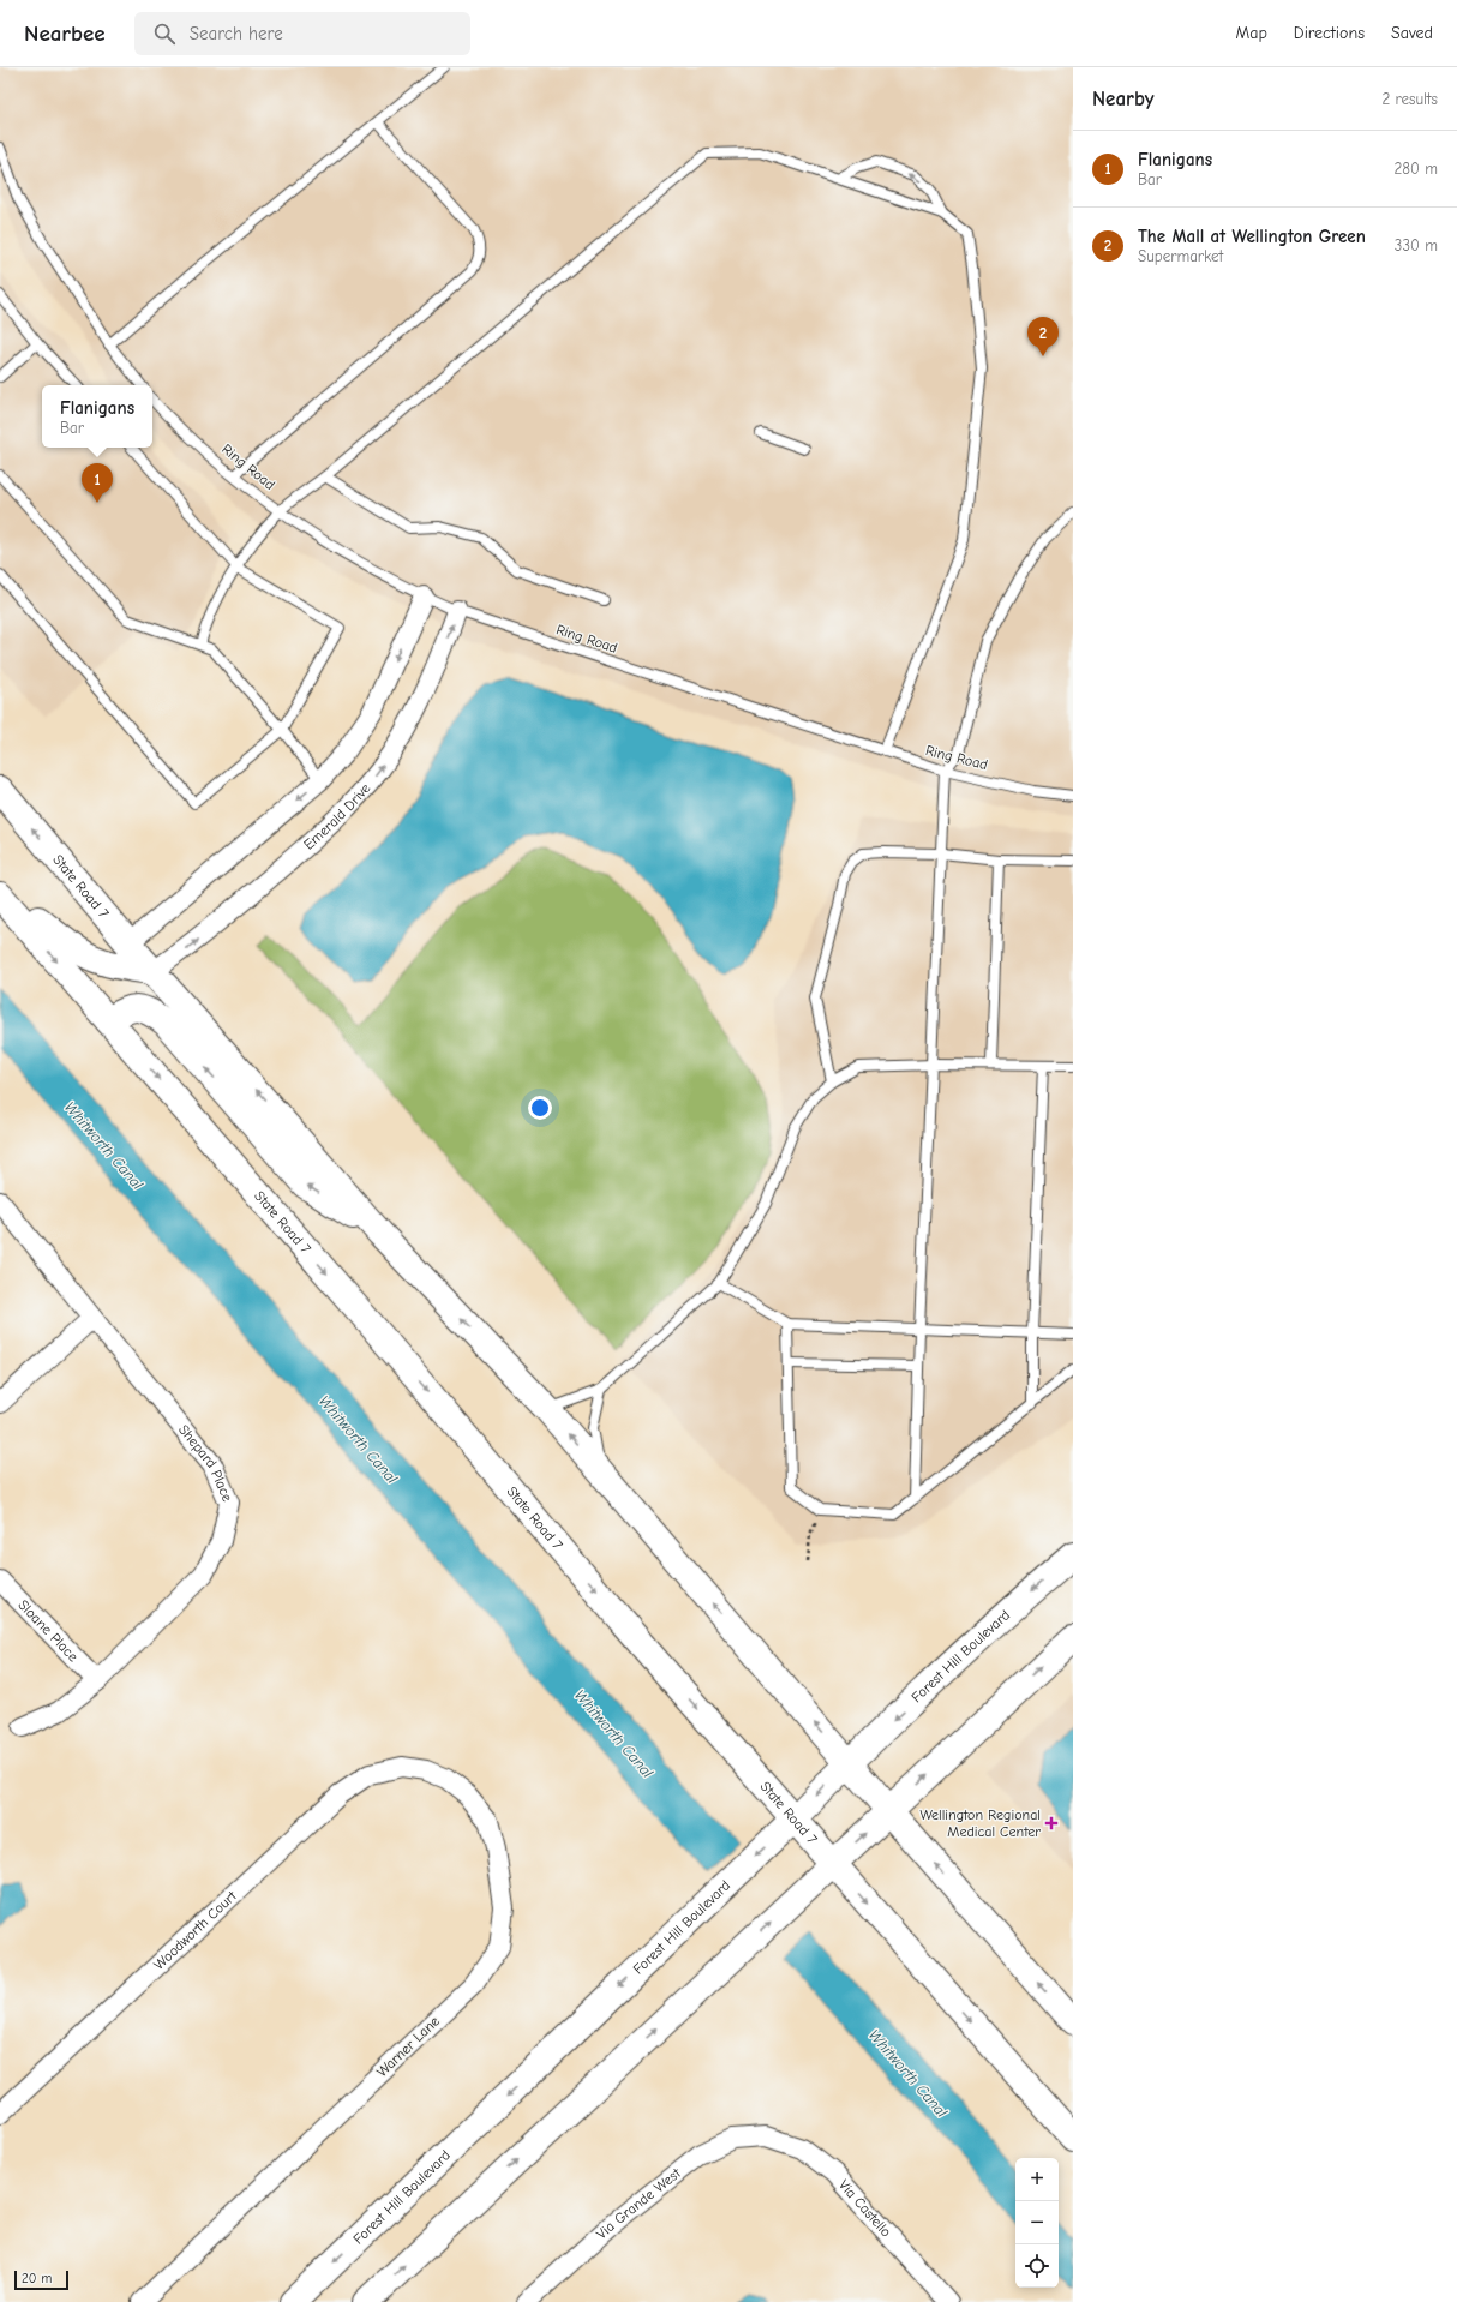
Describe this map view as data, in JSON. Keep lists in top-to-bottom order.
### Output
{
  "streets": {
    "main road": ["State Road 7", "Forest Hill Boulevard"],
    "street": [
      "Emerald Drive",
      "Shepard Place",
      "Sloane Place",
      "Woodworth Court",
      "Warner Lane",
      "Via Grande West",
      "Via Castello"
    ],
    "lane": ["Ring Road"]
  },
  "crossings": [
    ["Ring Road", "Emerald Drive"],
    ["Emerald Drive", "State Road 7"],
    ["State Road 7", "Forest Hill Boulevard"],
    ["Shepard Place", "Sloane Place"],
    ["Woodworth Court", "Warner Lane"],
    ["Via Grande West", "Via Castello"]
  ],
  "water": ["Whitworth Canal"],
  "places": {
    "health": ["Wellington Regional Medical Center"]
  },
  "scale_bar": "20 m",
  "page": {
    "header": "Nearbee",
    "search": "Search here",
    "nav": ["Map", "Directions", "Saved"],
    "heading": ["Nearby", "2 results"],
    "list": [
      {
        "mark": "1",
        "name": "Flanigans",
        "note": "Bar",
        "value": "280 m"
      },
      {
        "mark": "2",
        "name": "The Mall at Wellington Green",
        "note": "Supermarket",
        "value": "330 m"
      }
    ],
    "pins": ["2", "1"],
    "popup": ["Flanigans", "Bar"],
    "map_buttons": ["+", "−"],
    "scale": "20 m"
  }
}
